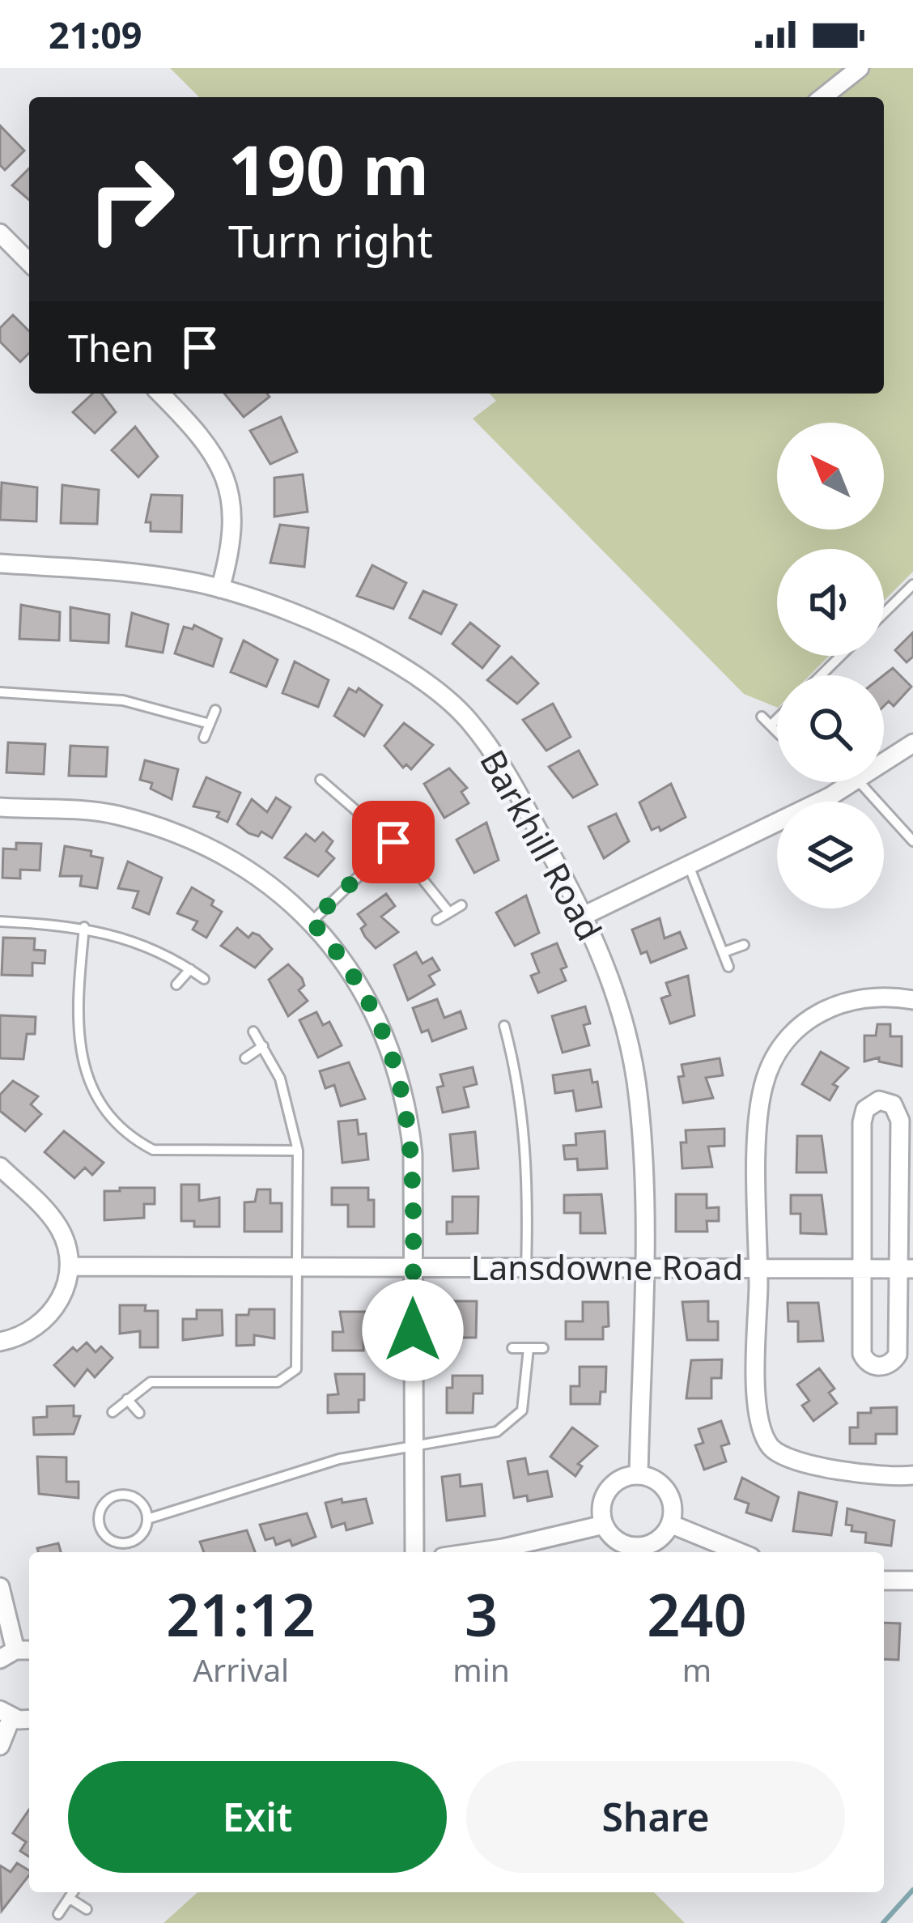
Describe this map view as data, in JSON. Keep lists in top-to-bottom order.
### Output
{
  "streets": {
    "street": ["Barkhill Road", "Lansdowne Road"]
  },
  "crossings": [
    ["Barkhill Road", "Lansdowne Road"]
  ],
  "north": "top left",
  "page": {
    "status": "21:09",
    "turn": ["190 m", "Turn right"],
    "then": "Then",
    "eta": [
      "21:12",
      "Arrival",
      "3",
      "min",
      "240",
      "m"
    ],
    "buttons": ["Exit", "Share"]
  }
}
